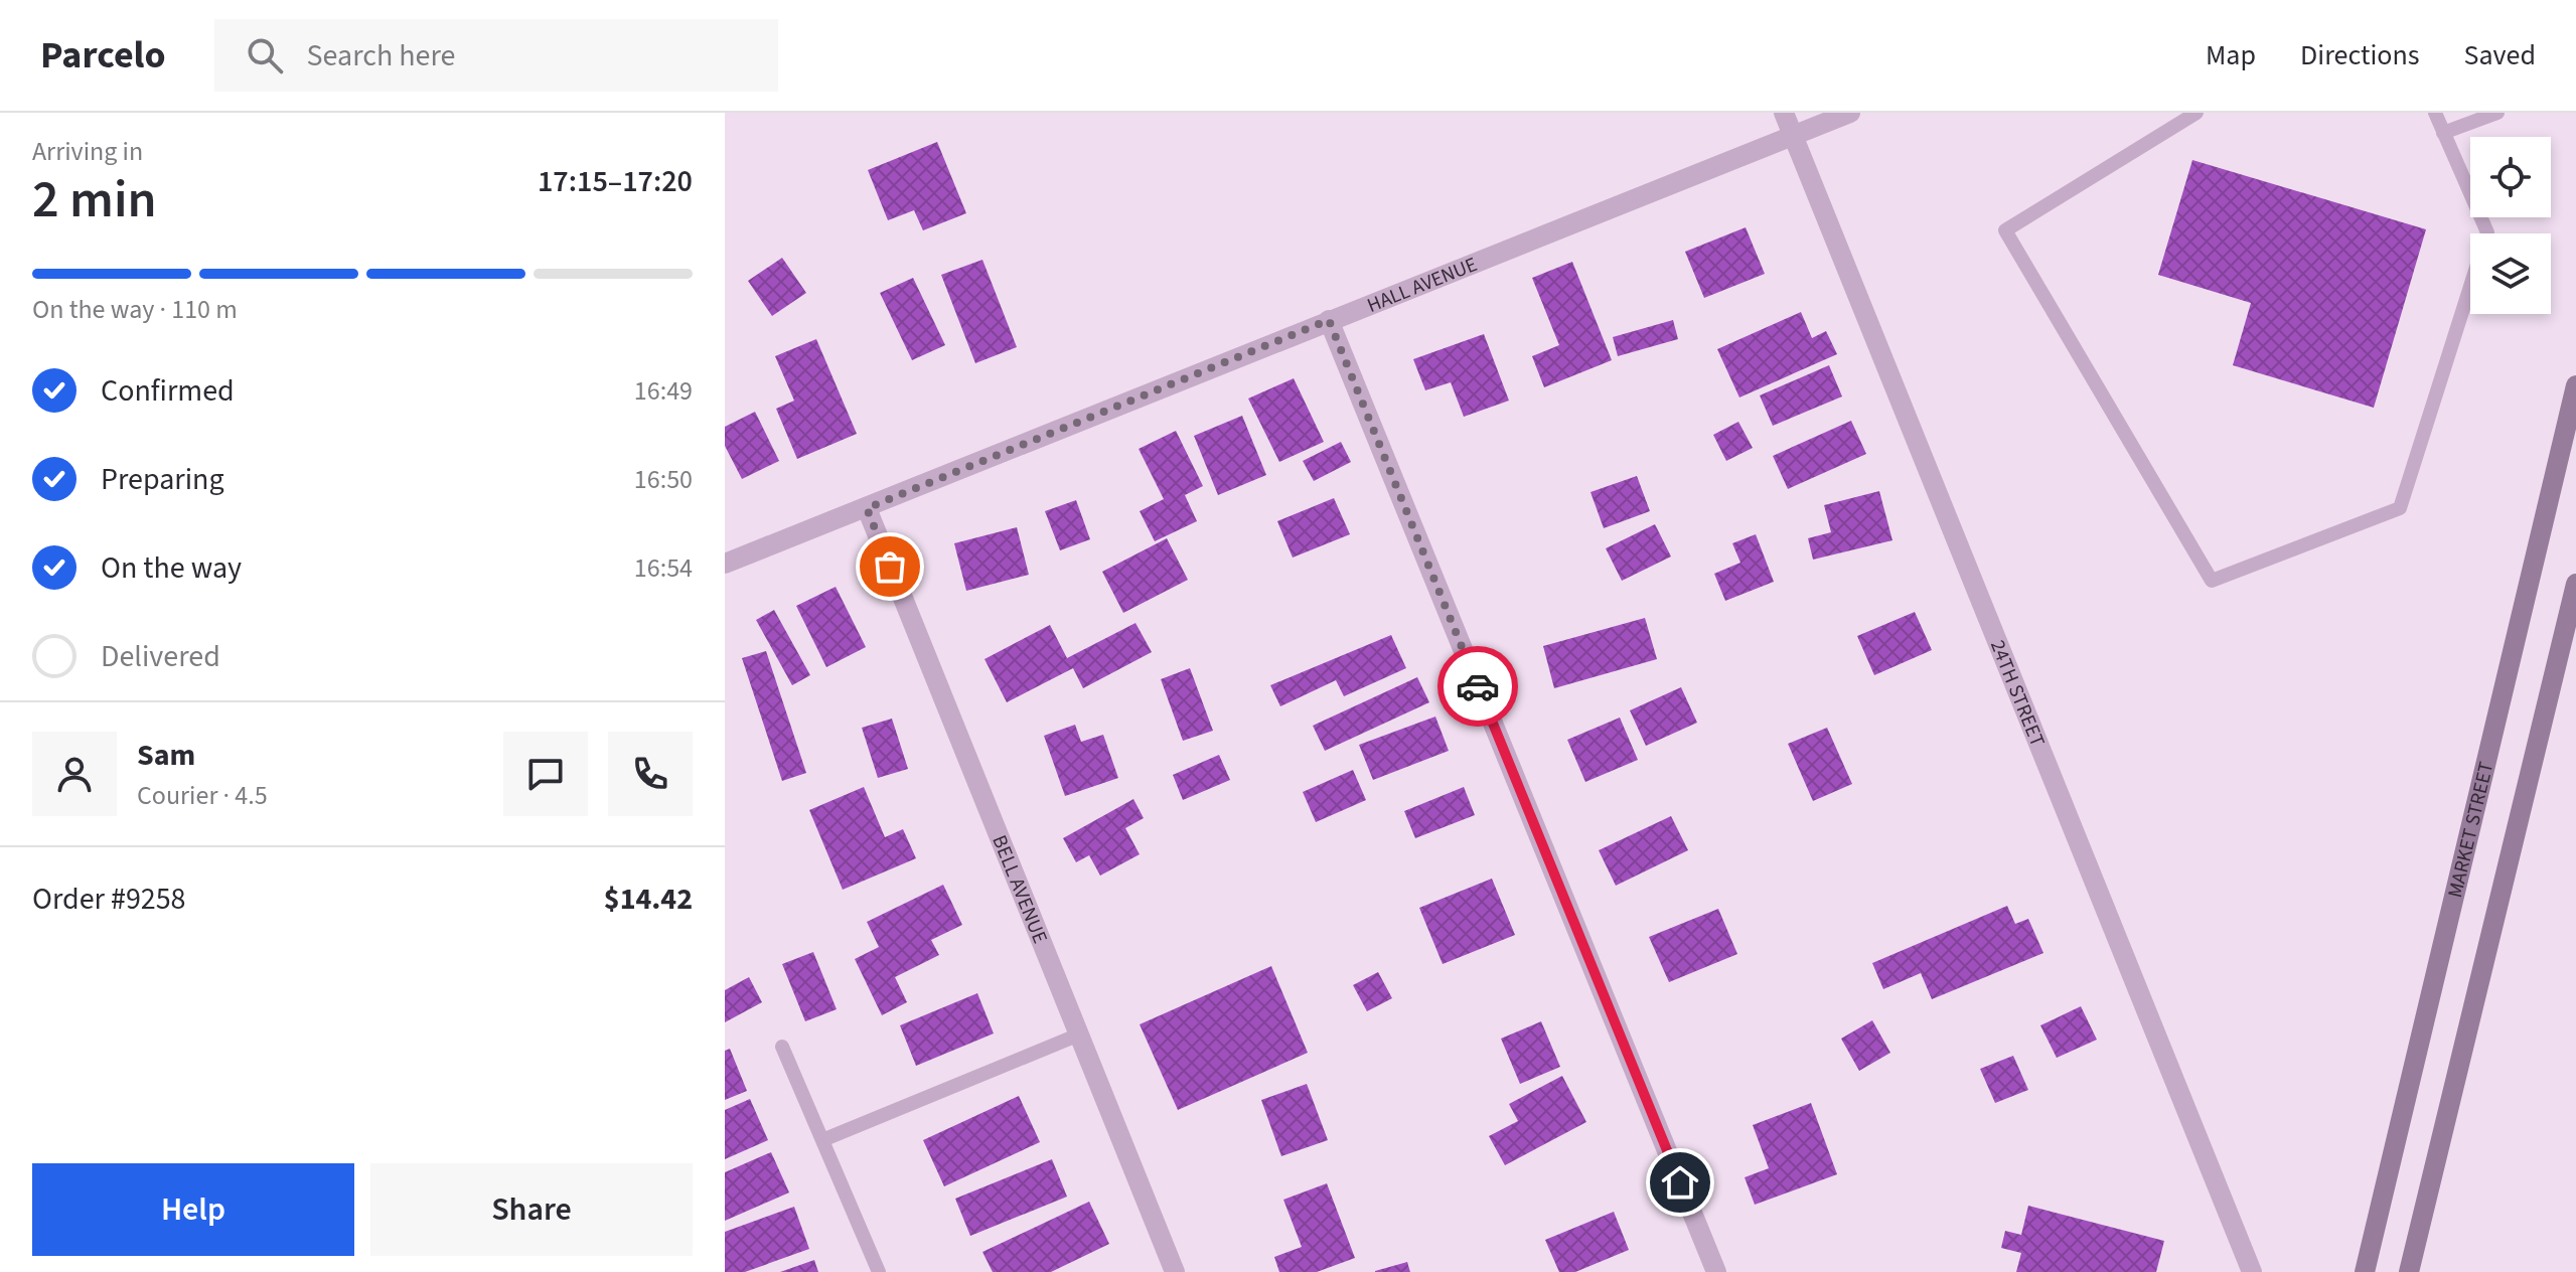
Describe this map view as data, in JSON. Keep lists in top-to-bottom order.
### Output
{
  "streets": {
    "main road": ["MARKET STREET"],
    "street": ["HALL AVENUE", "24TH STREET", "BELL AVENUE"]
  },
  "crossings": [
    ["HALL AVENUE", "24TH STREET"],
    ["HALL AVENUE", "BELL AVENUE"]
  ],
  "page": {
    "header": "Parcelo",
    "search": "Search here",
    "nav": ["Map", "Directions", "Saved"],
    "heading": ["2 min", "Arriving in", "17:15–17:20"],
    "panel": [
      "Sam",
      "Courier · 4.5",
      "Order #9258",
      "$14.42"
    ],
    "bar": "On the way · 110 m",
    "list": [
      ["Confirmed", "16:49"],
      ["Preparing", "16:50"],
      ["On the way", "16:54"],
      "Delivered"
    ],
    "buttons": ["Help", "Share"]
  }
}
